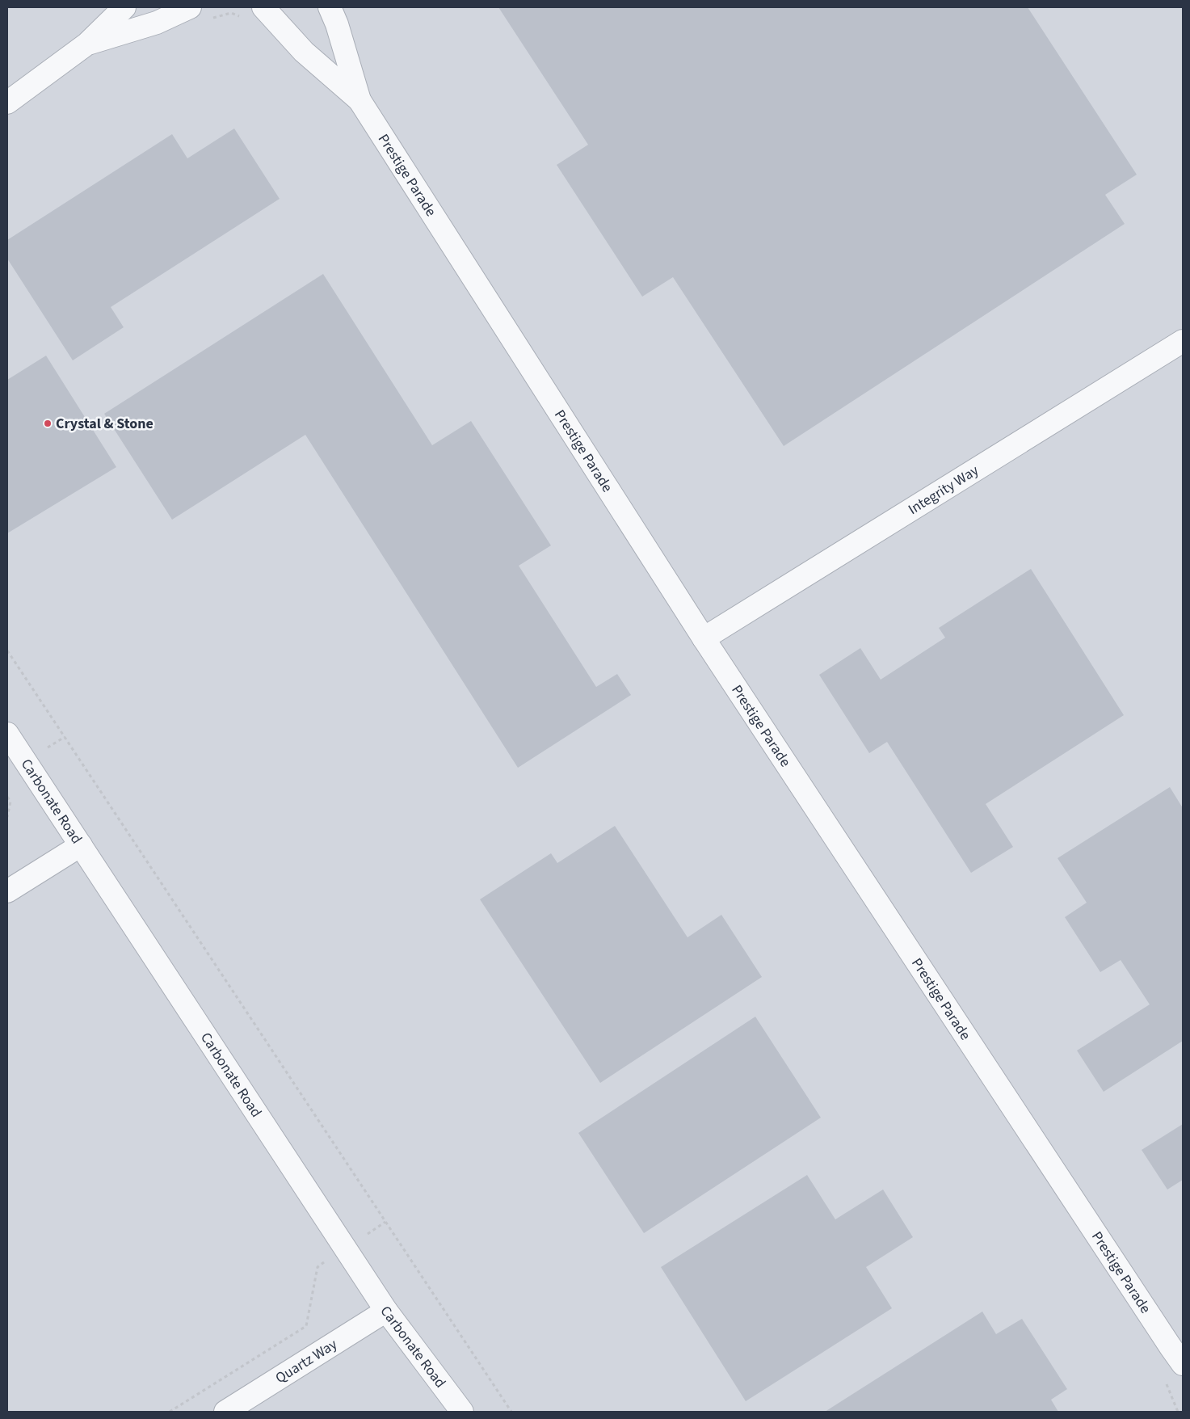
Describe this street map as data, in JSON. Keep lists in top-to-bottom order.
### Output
{
  "streets": {
    "street": [
      "Prestige Parade",
      "Integrity Way",
      "Carbonate Road",
      "Quartz Way"
    ]
  },
  "crossings": [
    ["Prestige Parade", "Integrity Way"],
    ["Carbonate Road", "Quartz Way"]
  ],
  "places": ["Crystal & Stone"]
}
